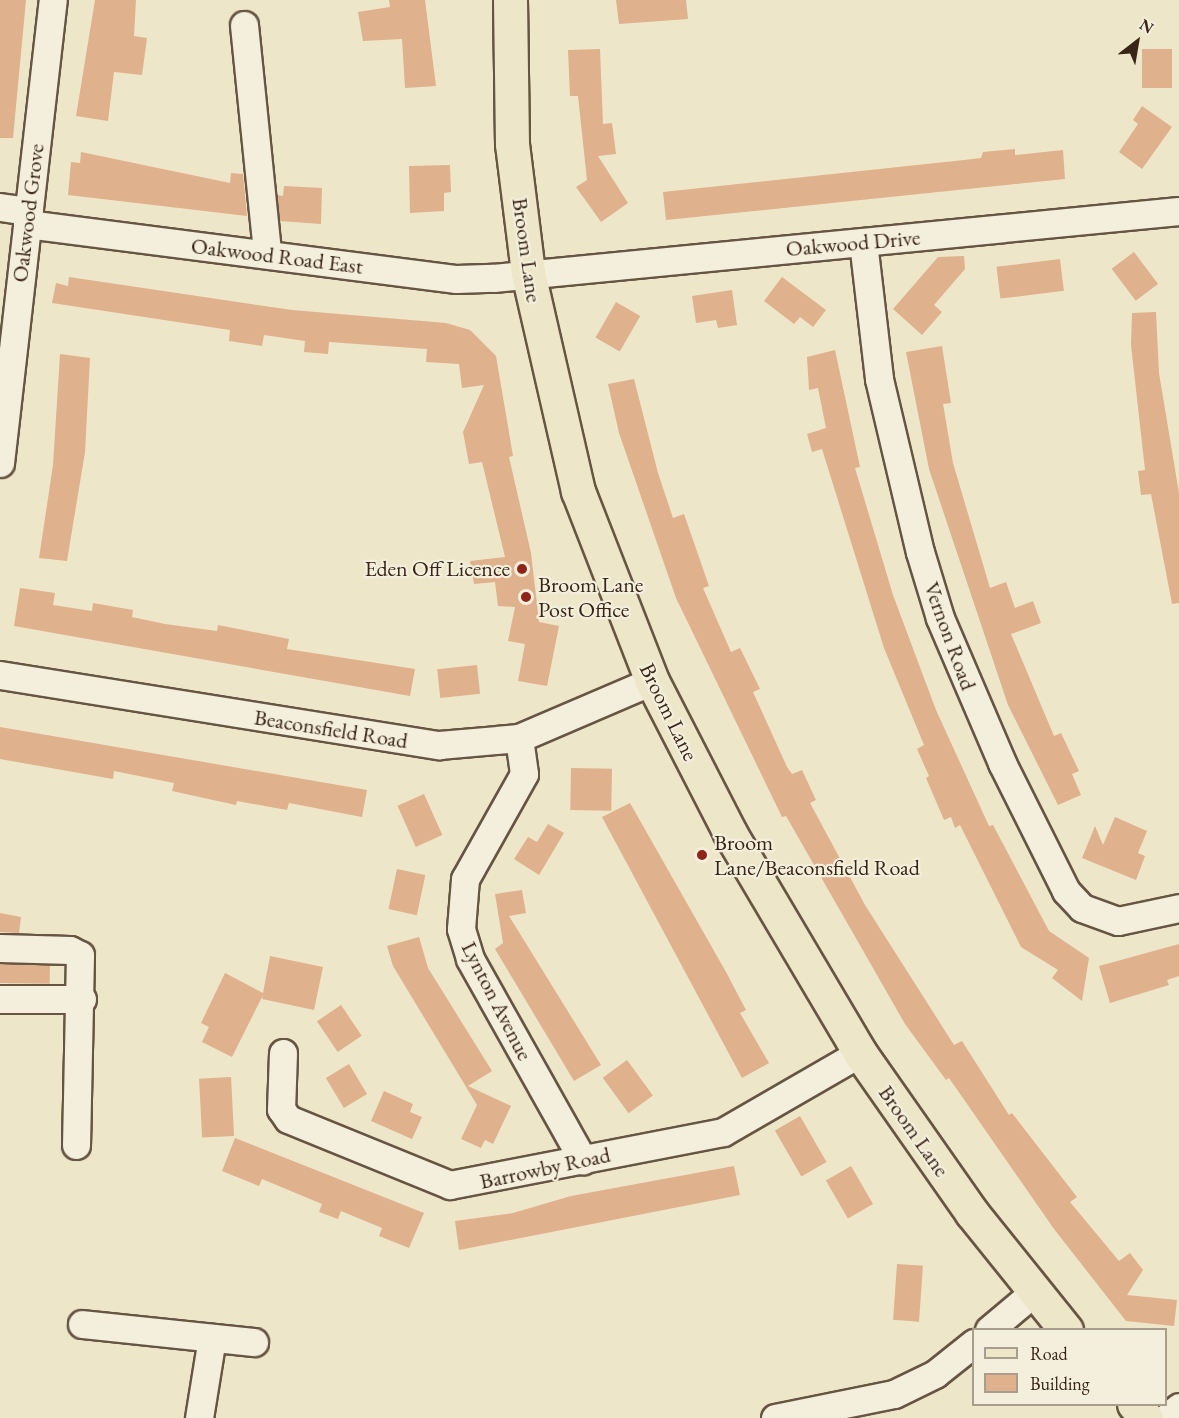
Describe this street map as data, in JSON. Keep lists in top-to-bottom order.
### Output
{
  "streets": {
    "main road": ["Broom Lane"],
    "street": [
      "Oakwood Grove",
      "Oakwood Drive",
      "Oakwood Road East",
      "Vernon Road",
      "Beaconsfield Road",
      "Lynton Avenue",
      "Barrowby Road"
    ]
  },
  "crossings": [
    ["Oakwood Grove", "Oakwood Road East"],
    ["Oakwood Drive", "Broom Lane"],
    ["Oakwood Drive", "Oakwood Road East"],
    ["Oakwood Drive", "Vernon Road"],
    ["Broom Lane", "Oakwood Road East"],
    ["Broom Lane", "Beaconsfield Road"],
    ["Broom Lane", "Barrowby Road"],
    ["Beaconsfield Road", "Lynton Avenue"],
    ["Lynton Avenue", "Barrowby Road"]
  ],
  "places": ["Eden Off Licence", "Broom Lane Post Office", "Broom Lane/Beaconsfield Road"],
  "legend": ["Road", "Building"],
  "north": "top right"
}
